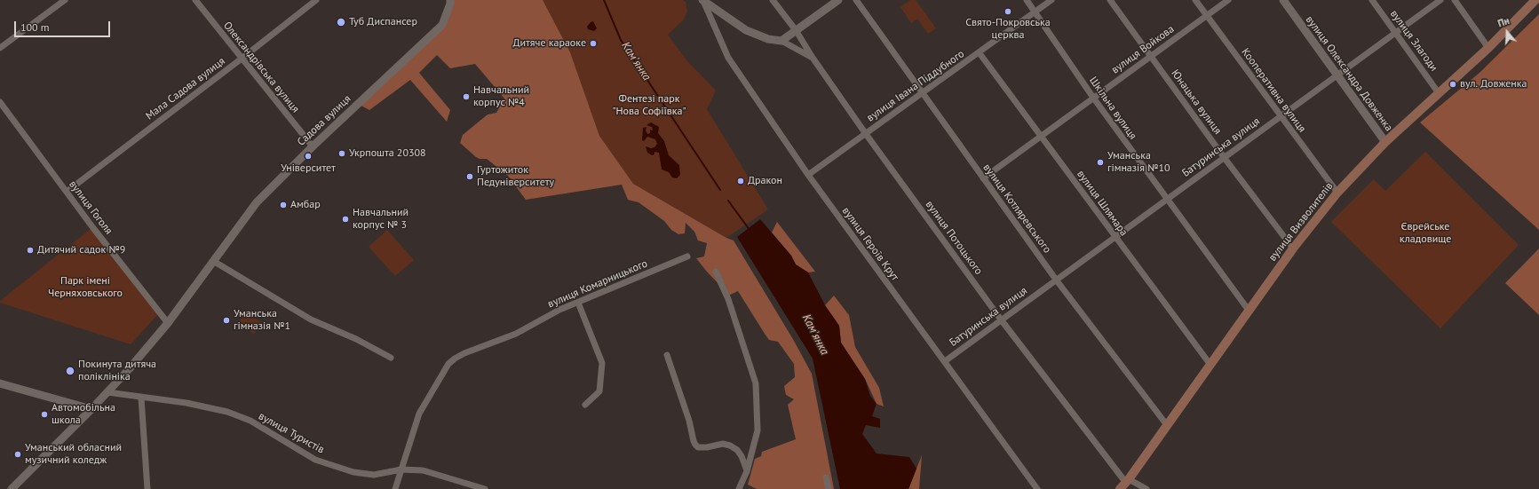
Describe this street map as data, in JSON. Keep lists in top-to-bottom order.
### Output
{
  "streets": {
    "main road": ["вулиця Визволителів"],
    "street": [
      "вулиця Злагоди",
      "вулиця Войкова",
      "Олександрівська вулиця",
      "вулиця Олександра Довженка",
      "вулиця Івана Піддубного",
      "Мала Садова вулиця",
      "Кооперативна вулиця",
      "Юнацька вулиця",
      "Шкільна вулиця",
      "Садова вулиця",
      "Батуринська вулиця",
      "вулиця Шлямара",
      "вулиця Гоголя",
      "вулиця Котляревського",
      "вулиця Потоцького",
      "вулиця Героїв Крут",
      "вулиця Комарницького",
      "вулиця Туристів"
    ]
  },
  "crossings": [
    ["вулиця Злагоди", "Батуринська вулиця"],
    ["вулиця Злагоди", "вулиця Визволителів"],
    ["вулиця Войкова", "Кооперативна вулиця"],
    ["вулиця Войкова", "Юнацька вулиця"],
    ["вулиця Войкова", "Шкільна вулиця"],
    ["вулиця Войкова", "вулиця Шлямара"],
    ["вулиця Войкова", "вулиця Котляревського"],
    ["Олександрівська вулиця", "Мала Садова вулиця"],
    ["Олександрівська вулиця", "Садова вулиця"],
    ["вулиця Олександра Довженка", "Батуринська вулиця"],
    ["вулиця Олександра Довженка", "вулиця Визволителів"],
    ["вулиця Івана Піддубного", "Шкільна вулиця"],
    ["вулиця Івана Піддубного", "вулиця Шлямара"],
    ["вулиця Івана Піддубного", "вулиця Котляревського"],
    ["вулиця Івана Піддубного", "вулиця Потоцького"],
    ["вулиця Івана Піддубного", "вулиця Героїв Крут"],
    ["Мала Садова вулиця", "вулиця Гоголя"],
    ["Кооперативна вулиця", "Батуринська вулиця"],
    ["Кооперативна вулиця", "вулиця Визволителів"],
    ["Юнацька вулиця", "Батуринська вулиця"],
    ["Юнацька вулиця", "вулиця Визволителів"],
    ["Шкільна вулиця", "Батуринська вулиця"],
    ["Шкільна вулиця", "вулиця Визволителів"],
    ["Садова вулиця", "вулиця Гоголя"],
    ["Садова вулиця", "вулиця Туристів"],
    ["Батуринська вулиця", "вулиця Шлямара"],
    ["Батуринська вулиця", "вулиця Котляревського"],
    ["Батуринська вулиця", "вулиця Потоцького"],
    ["Батуринська вулиця", "вулиця Героїв Крут"],
    ["вулиця Шлямара", "вулиця Визволителів"],
    ["вулиця Котляревського", "вулиця Визволителів"],
    ["вулиця Визволителів", "вулиця Потоцького"],
    ["вулиця Комарницького", "вулиця Туристів"]
  ],
  "water": ["Кам'янка"],
  "parks": ["Фентезі парк \"Нова Софіївка\"", "Єврейське кладовище", "Парк імені Черняховського"],
  "places": [
    "Свято-Покровська церква",
    "Туб Диспансер",
    "Дитяче караоке",
    "вул. Довженка",
    "Навчальний корпус №4",
    "Укрпошта 20308",
    "Університет",
    "Уманська гімназія №10",
    "Гуртожиток Педуніверситету",
    "Дракон",
    "Амбар",
    "Навчальний корпус № 3",
    "Дитячий садок №9",
    "Уманська гімназія №1",
    "Покинута дитяча поліклініка",
    "Автомобільна школа",
    "Уманський обласний музичний коледж"
  ],
  "scale_bar": "100 m",
  "north": "top"
}
